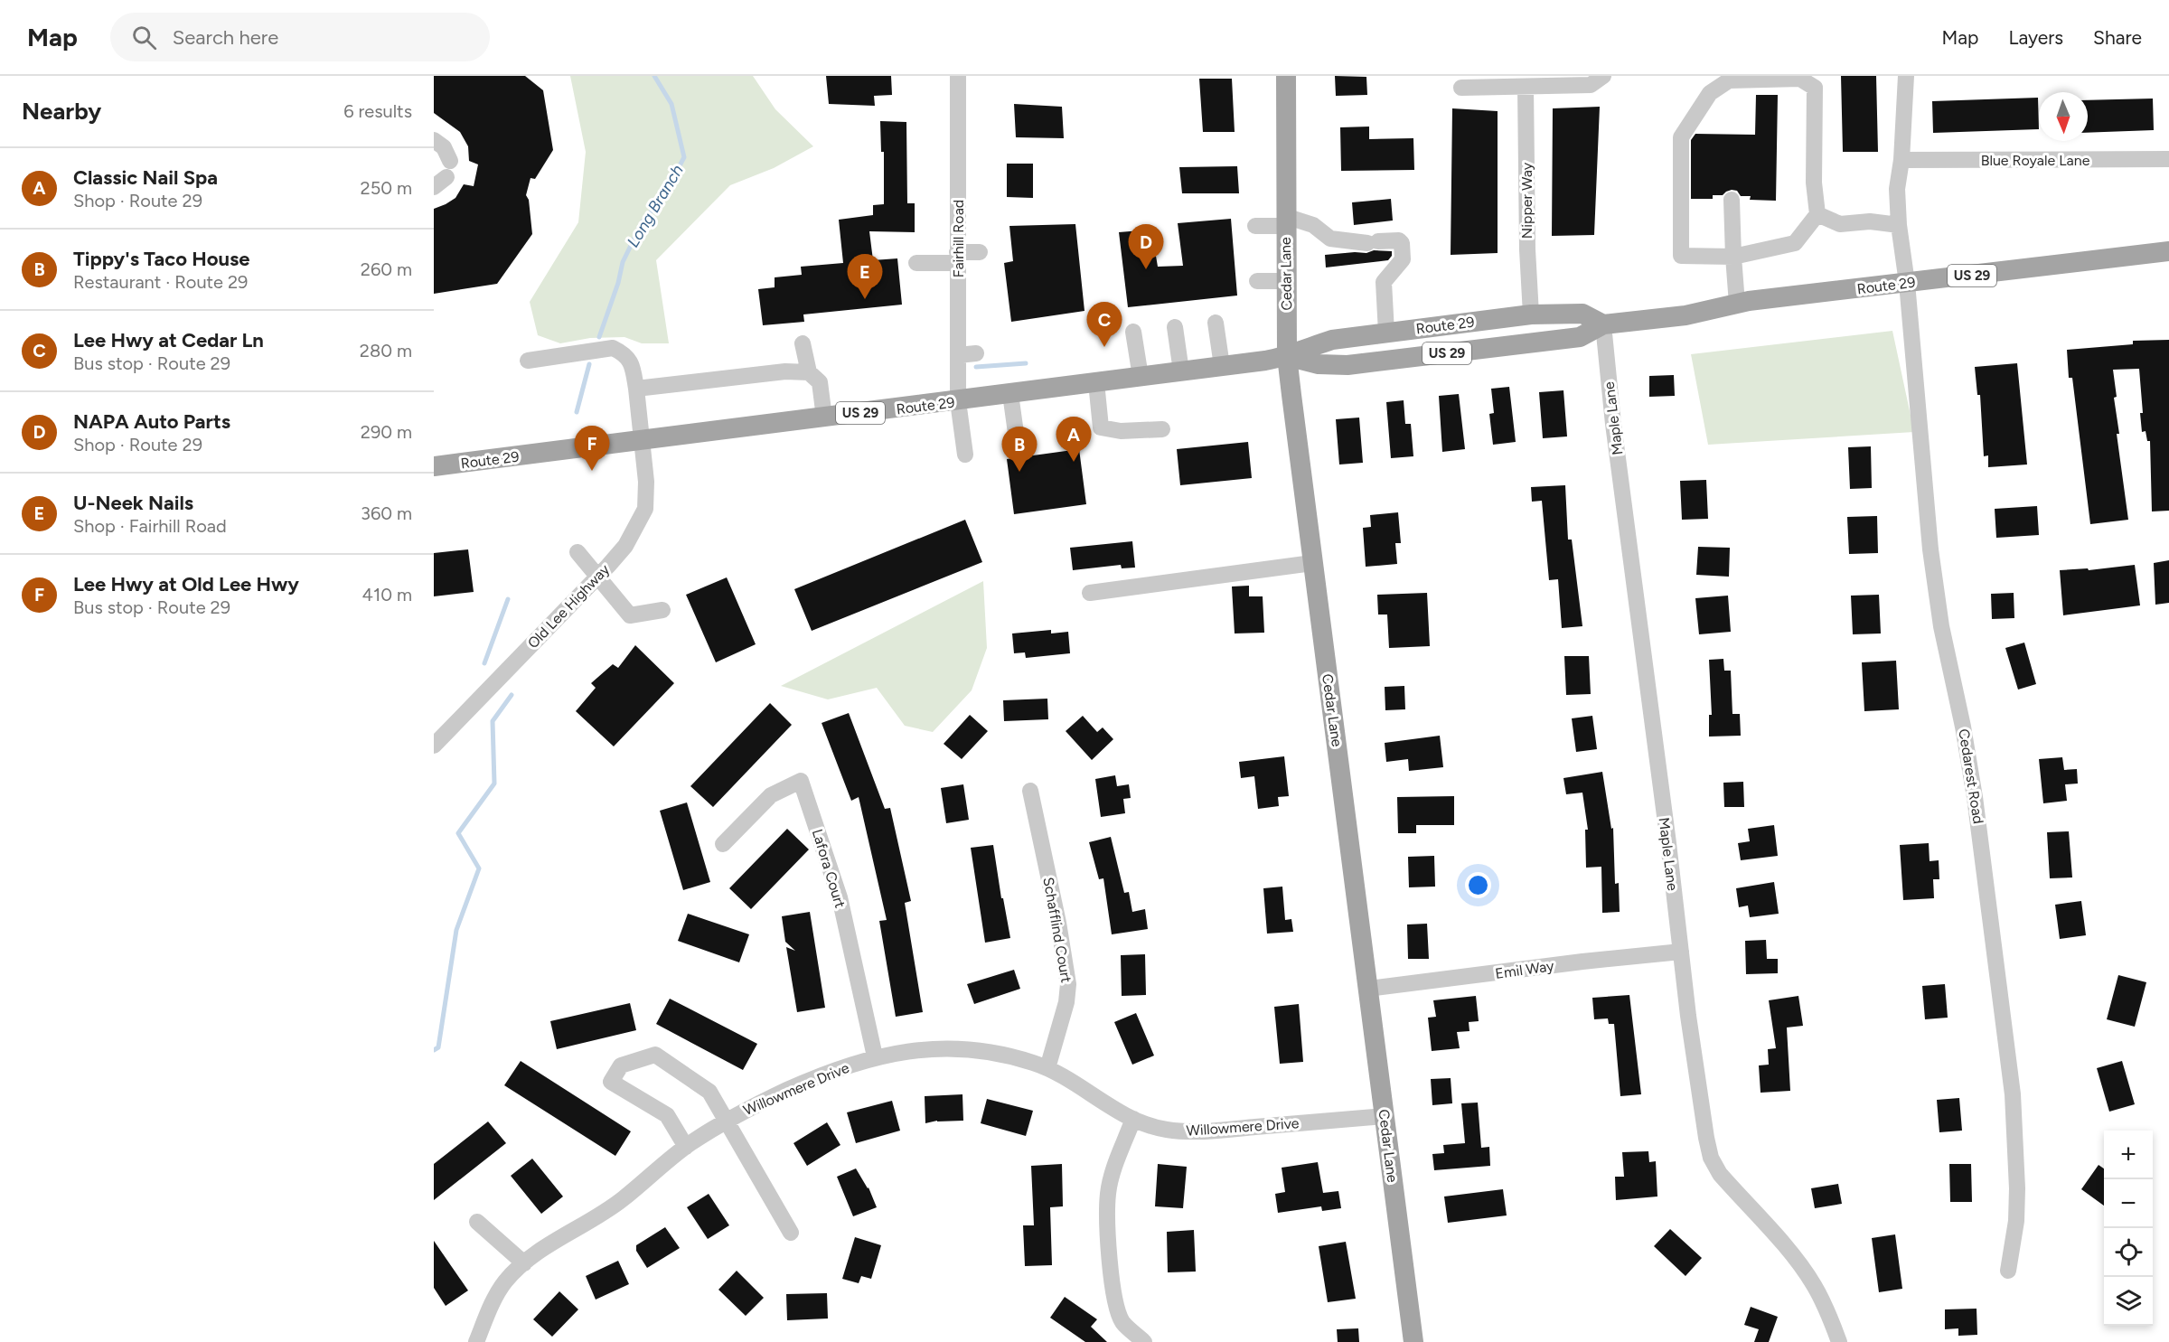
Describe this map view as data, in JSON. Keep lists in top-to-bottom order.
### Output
{
  "streets": {
    "main road": ["Cedar Lane", "US 29", "Route 29"],
    "street": [
      "Blue Royale Lane",
      "Nipper Way",
      "Fairhill Road",
      "Maple Lane",
      "Old Lee Highway",
      "Cedarest Road",
      "Lafora Court",
      "Schafflind Court",
      "Emil Way",
      "Willowmere Drive"
    ]
  },
  "crossings": [
    ["Blue Royale Lane", "Cedarest Road"],
    ["Nipper Way", "Route 29"],
    ["Fairhill Road", "Route 29"],
    ["Cedar Lane", "Route 29"],
    ["Cedar Lane", "Emil Way"],
    ["Cedar Lane", "Willowmere Drive"],
    ["Route 29", "Maple Lane"],
    ["Route 29", "Old Lee Highway"],
    ["Route 29", "Cedarest Road"],
    ["Maple Lane", "Emil Way"],
    ["Lafora Court", "Willowmere Drive"],
    ["Schafflind Court", "Willowmere Drive"]
  ],
  "water": ["Long Branch"],
  "north": "bottom",
  "page": {
    "header": "Map",
    "search": "Search here",
    "nav": ["Map", "Layers", "Share"],
    "heading": ["Nearby", "6 results"],
    "list": [
      {
        "mark": "A",
        "name": "Classic Nail Spa",
        "note": "Shop · Route 29",
        "value": "250 m"
      },
      {
        "mark": "B",
        "name": "Tippy's Taco House",
        "note": "Restaurant · Route 29",
        "value": "260 m"
      },
      {
        "mark": "C",
        "name": "Lee Hwy at Cedar Ln",
        "note": "Bus stop · Route 29",
        "value": "280 m"
      },
      {
        "mark": "D",
        "name": "NAPA Auto Parts",
        "note": "Shop · Route 29",
        "value": "290 m"
      },
      {
        "mark": "E",
        "name": "U-Neek Nails",
        "note": "Shop · Fairhill Road",
        "value": "360 m"
      },
      {
        "mark": "F",
        "name": "Lee Hwy at Old Lee Hwy",
        "note": "Bus stop · Route 29",
        "value": "410 m"
      }
    ],
    "pins": [
      "D",
      "E",
      "C",
      "A",
      "F",
      "B"
    ],
    "map_buttons": ["+", "−"]
  }
}
